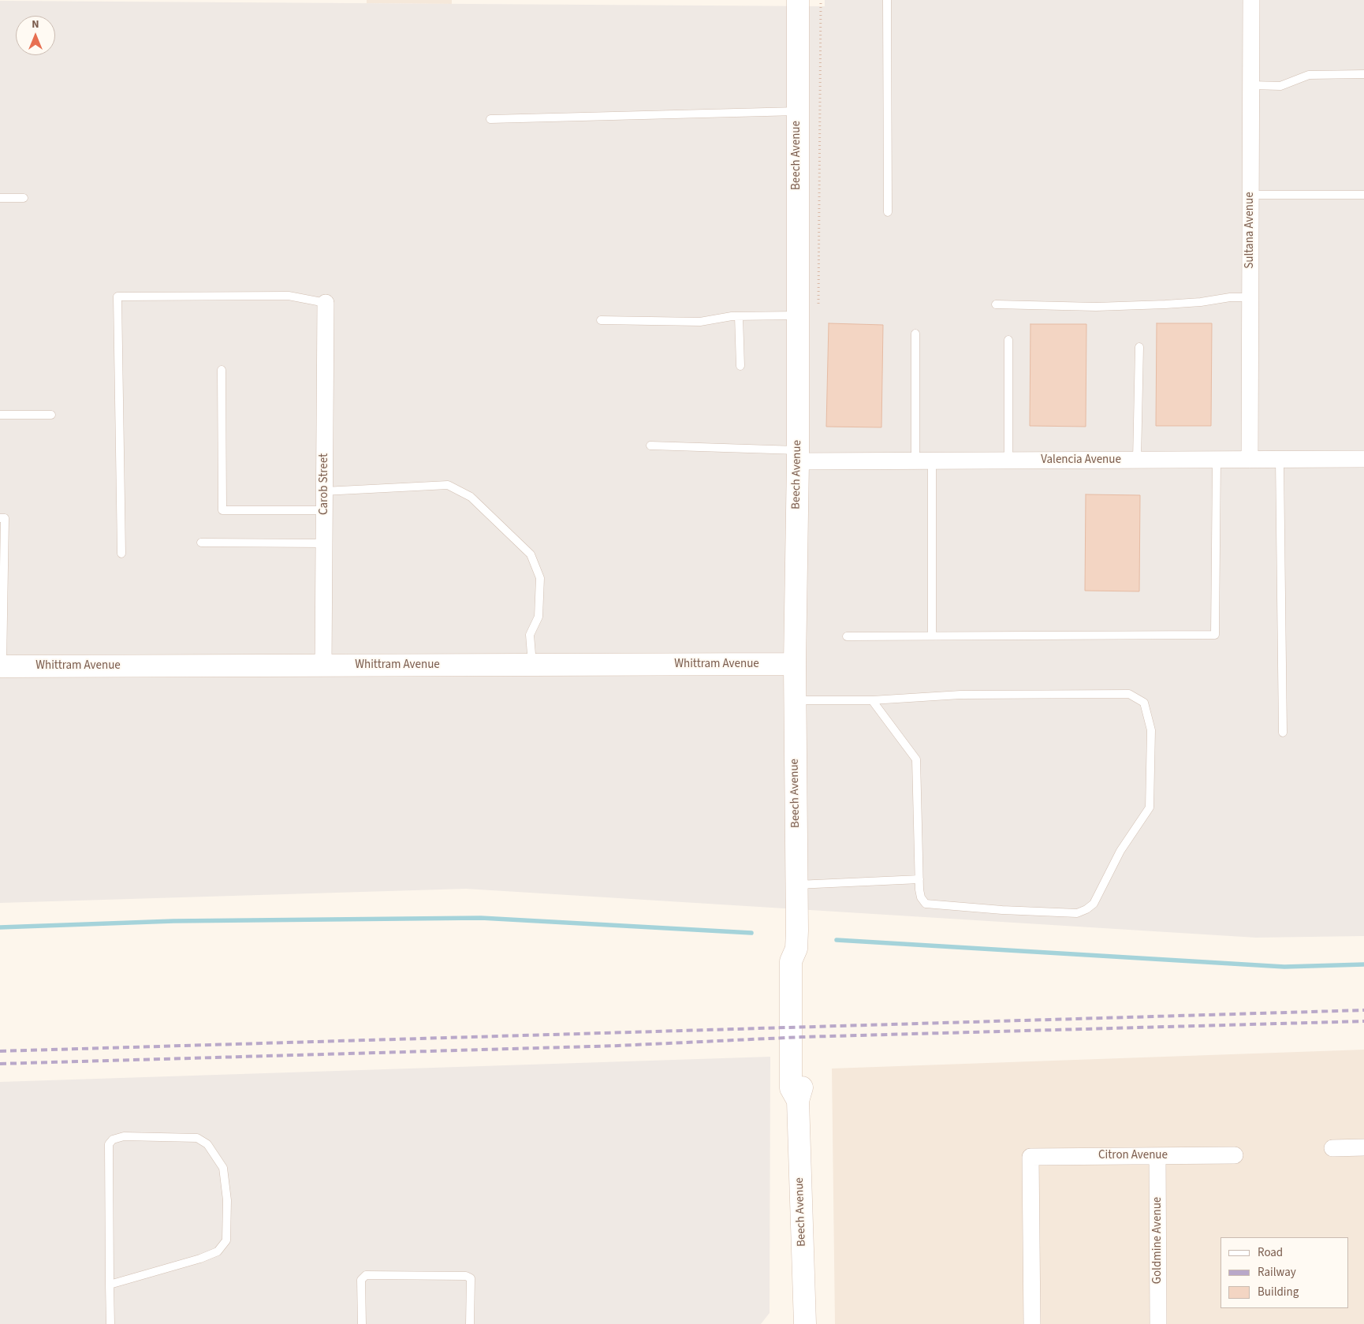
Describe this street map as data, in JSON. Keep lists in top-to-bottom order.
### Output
{
  "streets": {
    "main road": ["Beech Avenue", "Whittram Avenue"],
    "street": [
      "Sultana Avenue",
      "Valencia Avenue",
      "Carob Street",
      "Citron Avenue",
      "Goldmine Avenue"
    ]
  },
  "crossings": [
    ["Beech Avenue", "Valencia Avenue"],
    ["Beech Avenue", "Whittram Avenue"],
    ["Sultana Avenue", "Valencia Avenue"],
    ["Carob Street", "Whittram Avenue"],
    ["Citron Avenue", "Goldmine Avenue"]
  ],
  "legend": ["Road", "Railway", "Building"],
  "north": "top"
}
